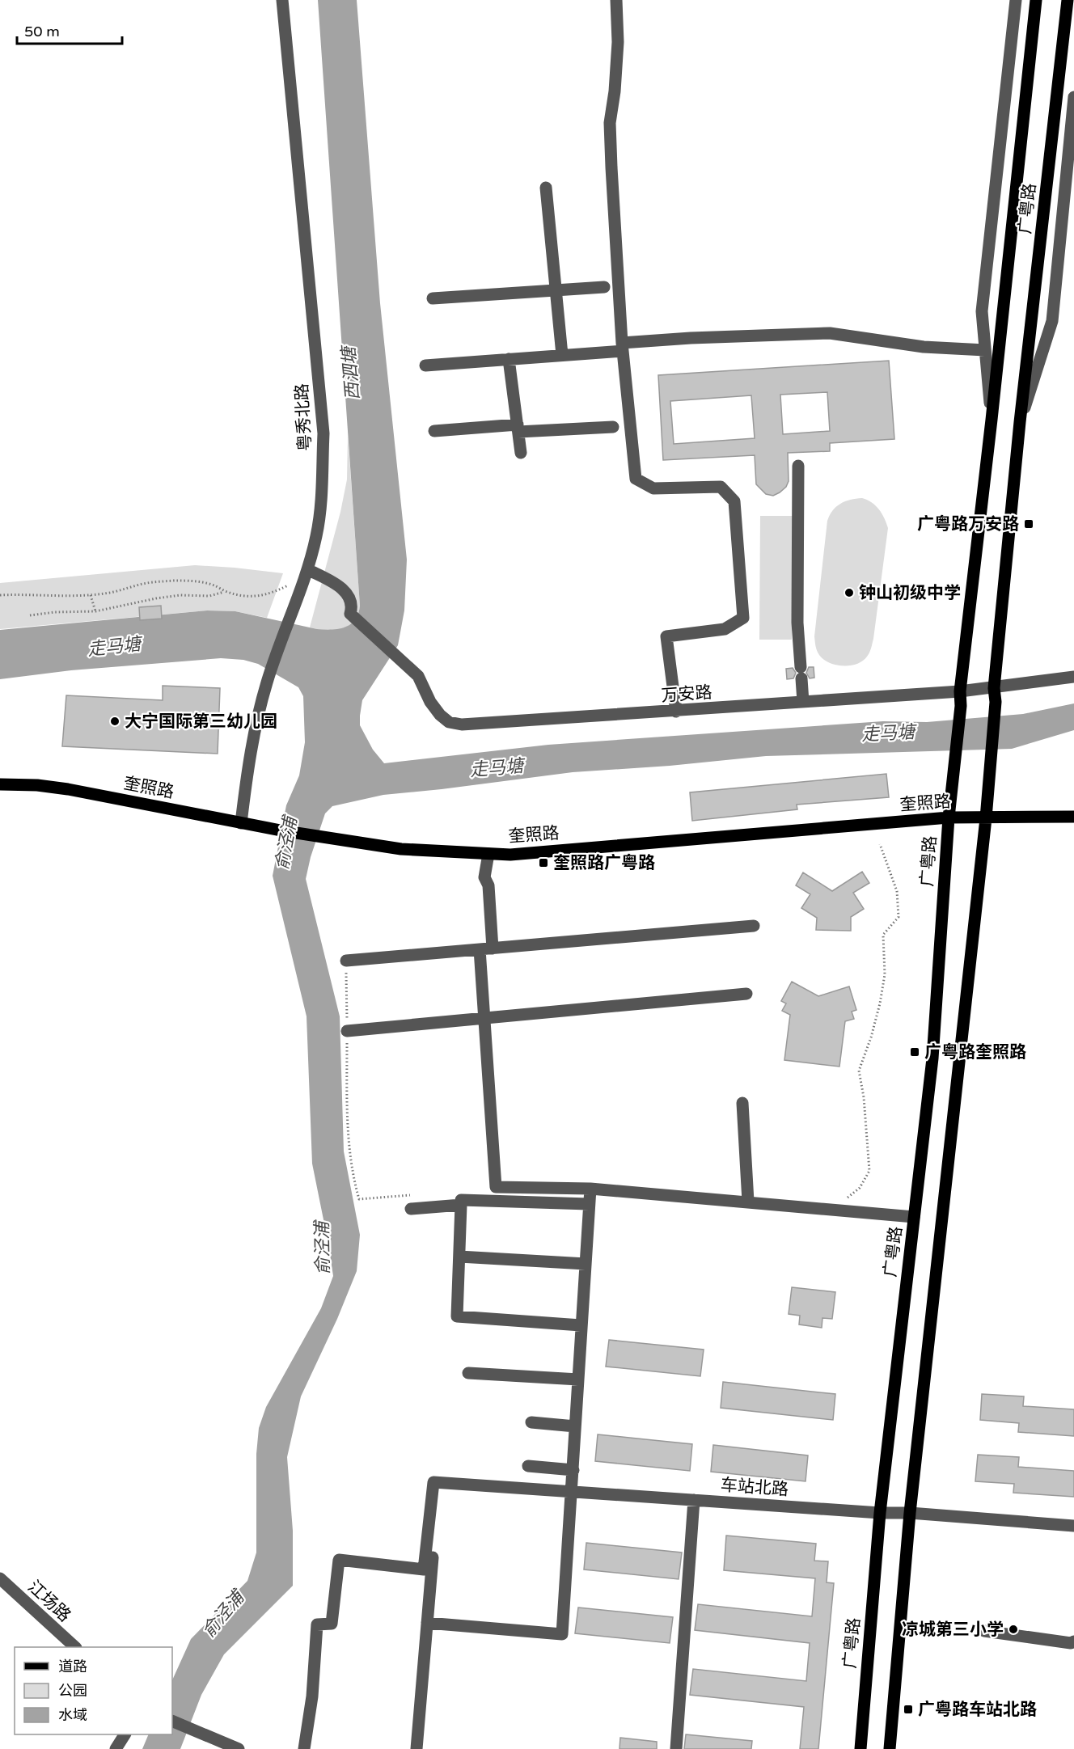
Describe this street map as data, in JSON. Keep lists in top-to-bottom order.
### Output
{
  "streets": {
    "main road": ["广粤路", "奎照路"],
    "street": [
      "粤秀北路",
      "万安路",
      "车站北路",
      "江场路"
    ]
  },
  "crossings": [
    ["广粤路", "万安路"],
    ["广粤路", "奎照路"],
    ["广粤路", "车站北路"],
    ["粤秀北路", "万安路"],
    ["粤秀北路", "奎照路"]
  ],
  "water": ["西泗塘", "走马塘", "俞泾浦"],
  "places": {
    "transit": [
      "广粤路万安路",
      "奎照路广粤路",
      "广粤路奎照路",
      "广粤路车站北路"
    ],
    "other": ["钟山初级中学", "大宁国际第三幼儿园", "凉城第三小学"]
  },
  "legend": ["道路", "公园", "水域"],
  "scale_bar": "50 m"
}
